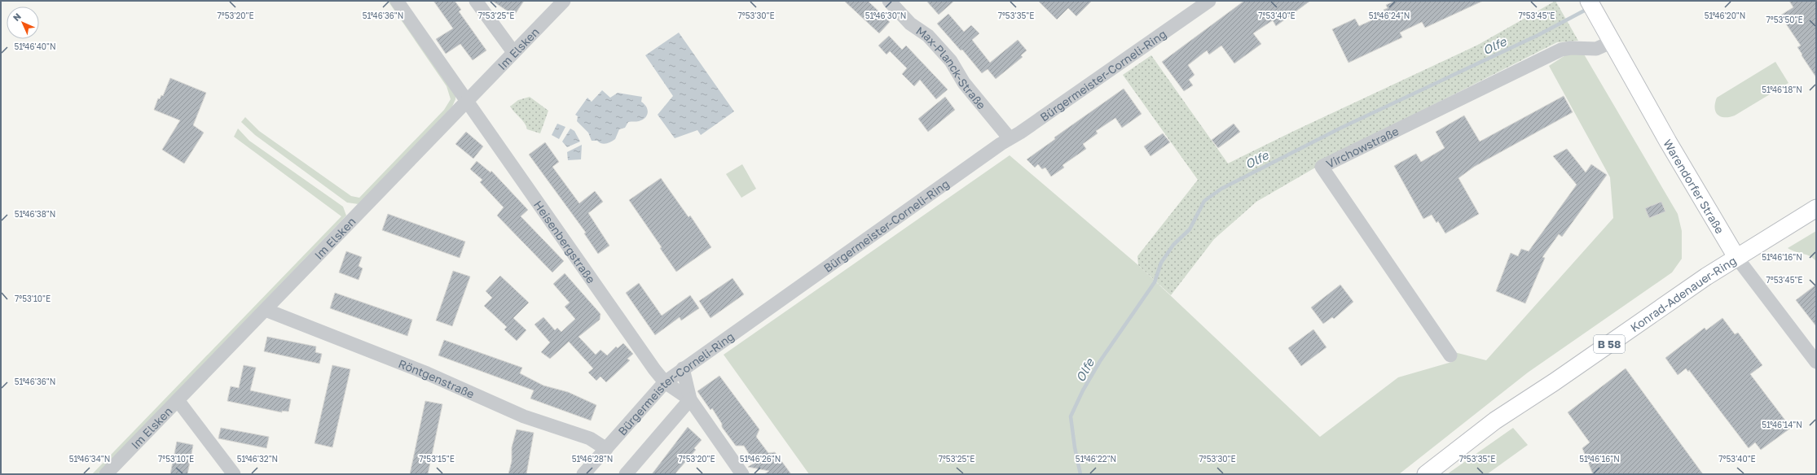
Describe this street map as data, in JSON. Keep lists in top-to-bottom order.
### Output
{
  "streets": {
    "main road": ["Warendorfer Straße", "Konrad-Adenauer-Ring", "B 58"],
    "street": [
      "Im Elsken",
      "Max-Planck-Straße",
      "Bürgermeister-Corneli-Ring",
      "Virchowstraße",
      "Heisenbergstraße",
      "Röntgenstraße"
    ]
  },
  "crossings": [
    ["Im Elsken", "Heisenbergstraße"],
    ["Im Elsken", "Röntgenstraße"],
    ["Max-Planck-Straße", "Bürgermeister-Corneli-Ring"],
    ["Bürgermeister-Corneli-Ring", "Heisenbergstraße"],
    ["Bürgermeister-Corneli-Ring", "Röntgenstraße"],
    ["Virchowstraße", "Warendorfer Straße"],
    ["Warendorfer Straße", "Konrad-Adenauer-Ring"]
  ],
  "water": ["Olfe"],
  "north": "top left",
  "coordinates": [
    "7°53'45\"E",
    "7°53'20\"E",
    "51°46'36\"N",
    "7°53'25\"E",
    "7°53'30\"E",
    "7°53'35\"E",
    "7°53'40\"E",
    "51°46'24\"N",
    "51°46'20\"N",
    "51°46'30\"N",
    "7°53'50\"E",
    "51°46'40\"N",
    "51°46'18\"N",
    "51°46'38\"N",
    "51°46'16\"N",
    "7°53'10\"E",
    "51°46'14\"N",
    "51°46'34\"N",
    "51°46'32\"N",
    "51°46'28\"N",
    "51°46'26\"N",
    "51°46'22\"N",
    "7°53'15\"E"
  ]
}
